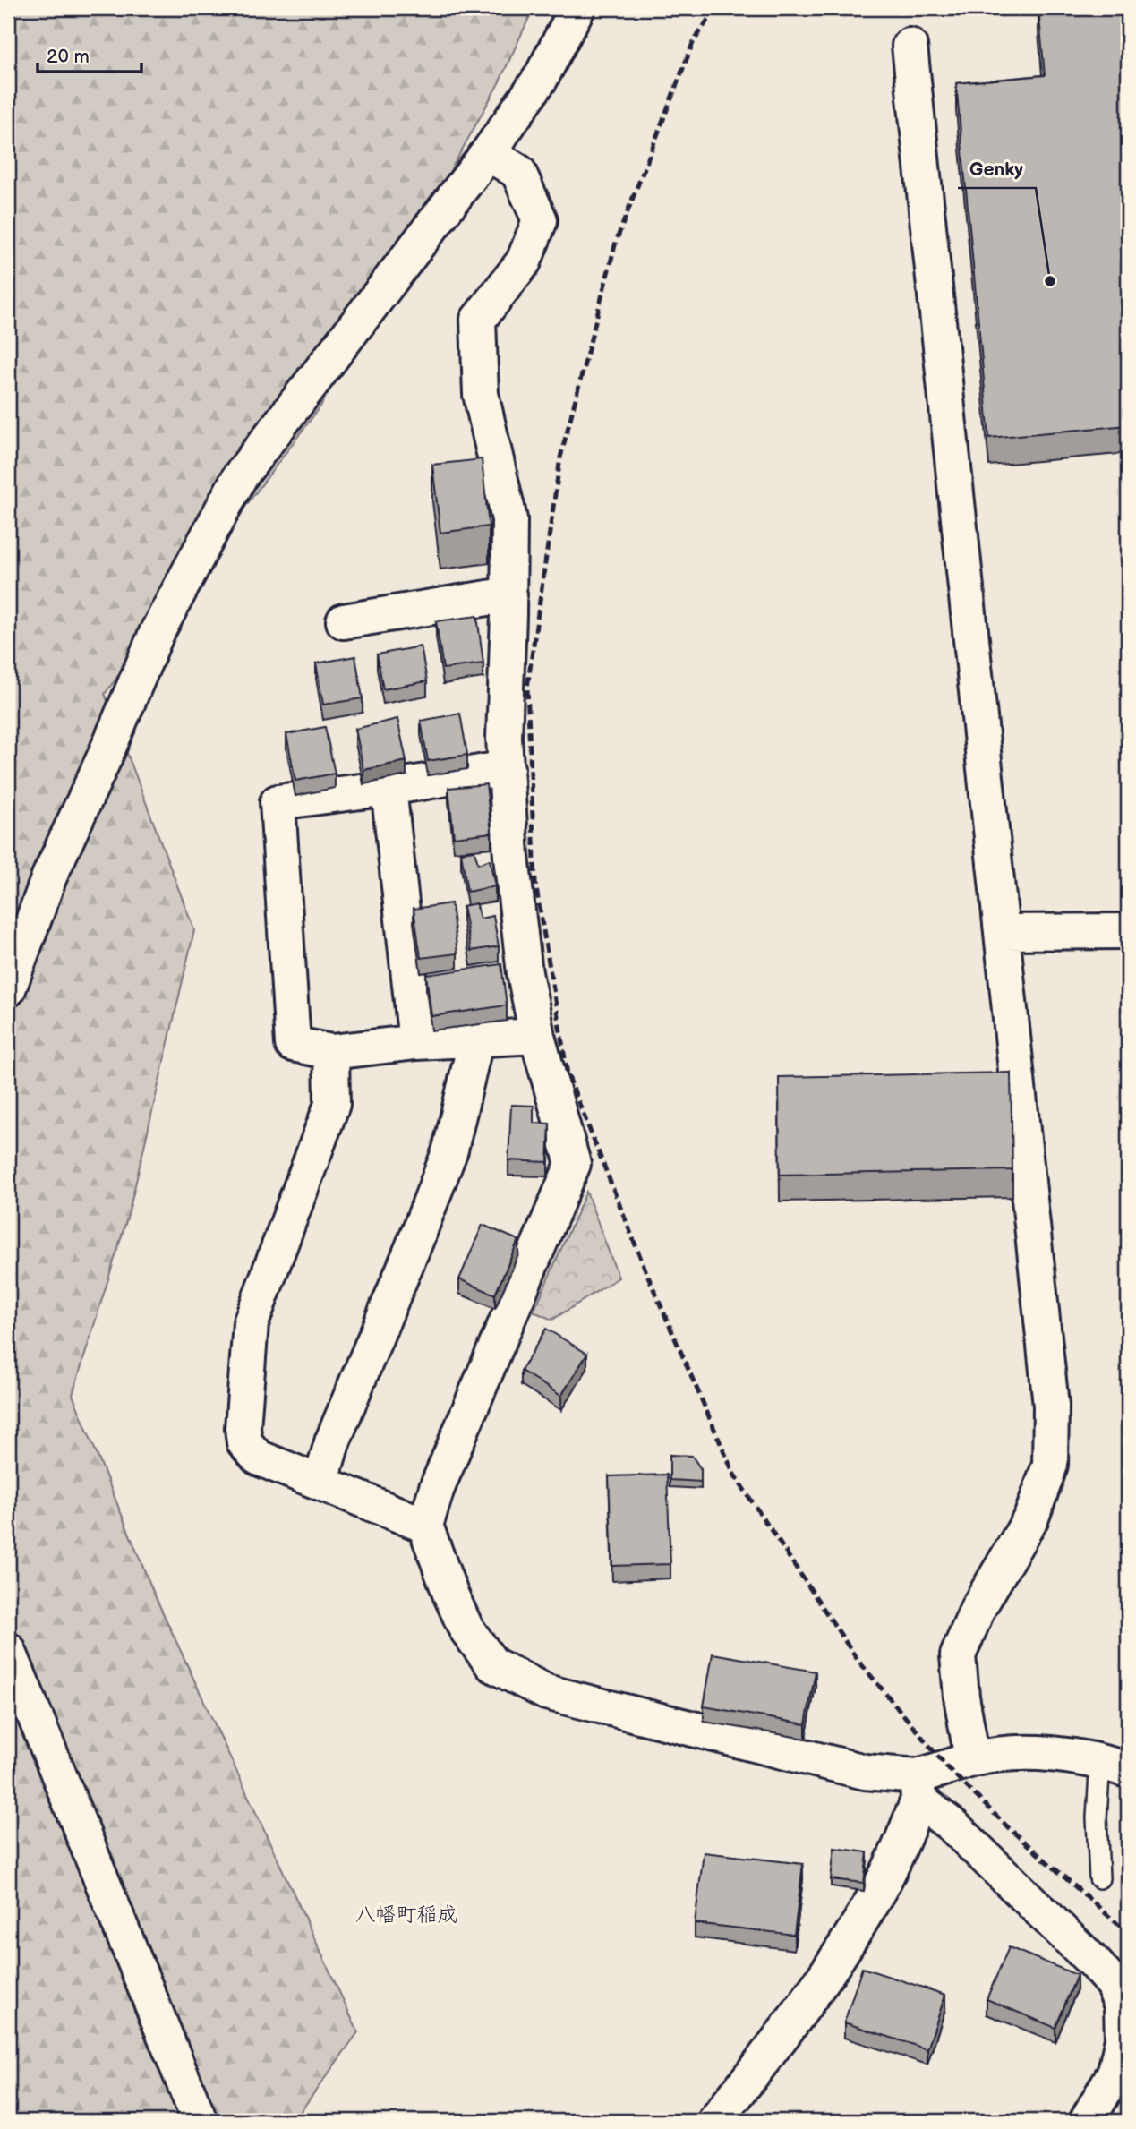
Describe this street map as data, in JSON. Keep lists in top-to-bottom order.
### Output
{
  "districts": ["八幡町稲成"],
  "places": ["Genky"],
  "scale_bar": "20 m"
}
